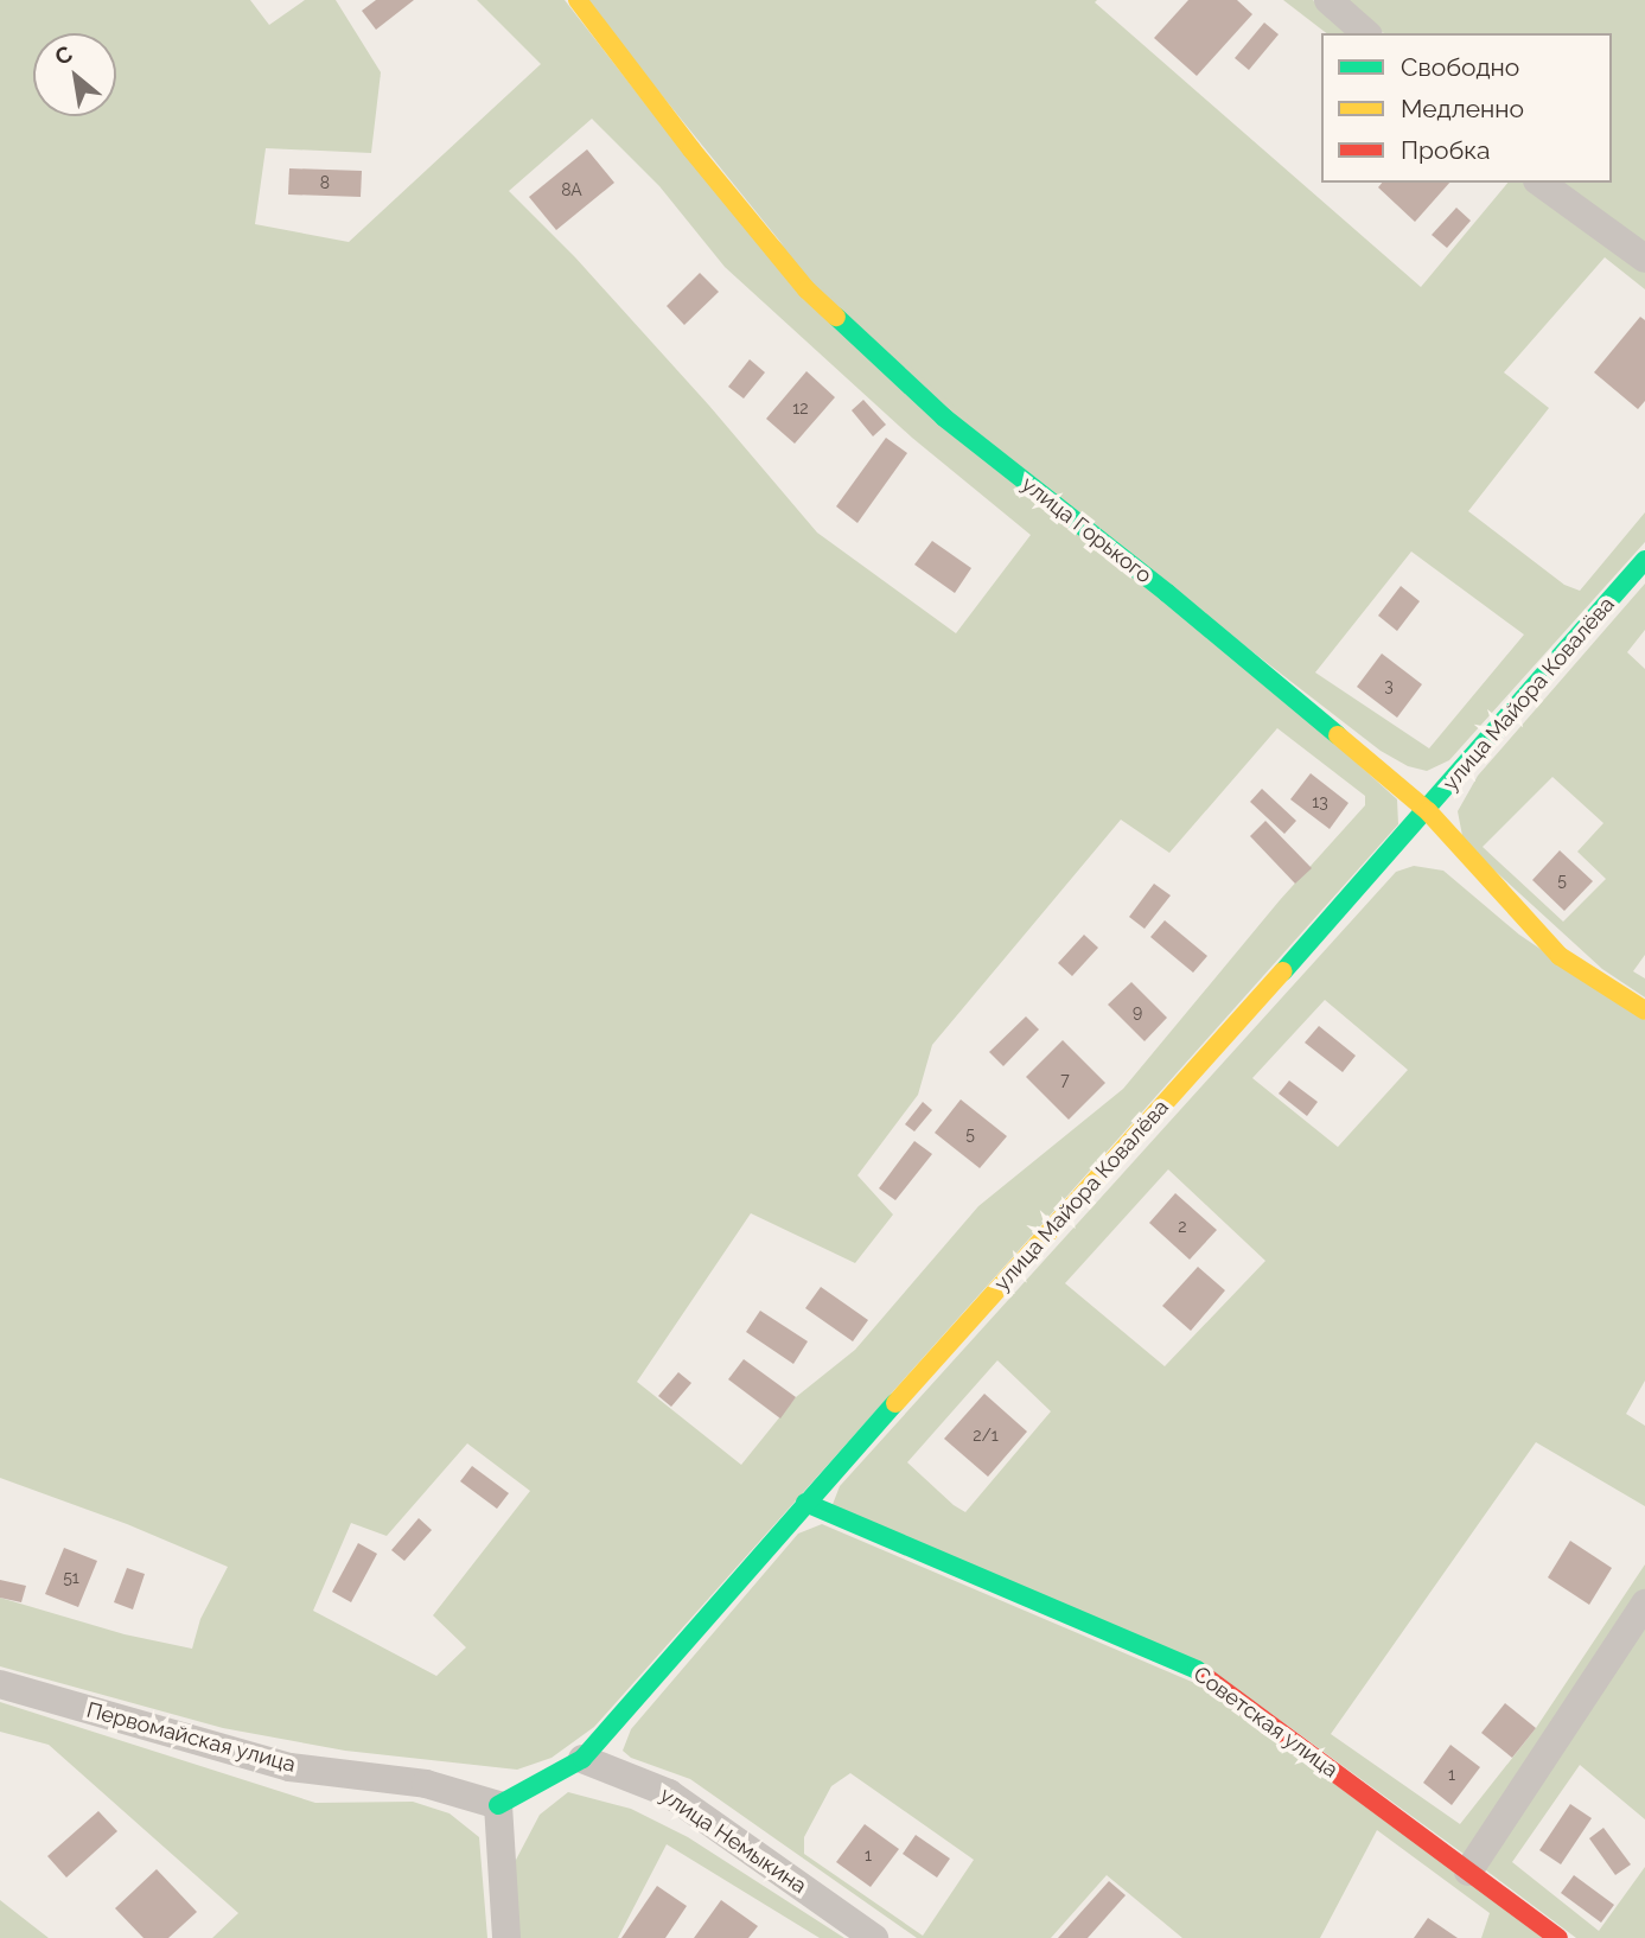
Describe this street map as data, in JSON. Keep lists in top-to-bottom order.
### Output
{
  "streets": {
    "street": [
      "улица Горького",
      "улица Майора Ковалёва",
      "Советская улица",
      "Первомайская улица",
      "улица Немыкина"
    ]
  },
  "crossings": [
    ["улица Горького", "улица Майора Ковалёва"],
    ["улица Майора Ковалёва", "Советская улица"],
    ["улица Майора Ковалёва", "Первомайская улица"],
    ["улица Майора Ковалёва", "улица Немыкина"]
  ],
  "house_numbers": [
    "8",
    "8А",
    "12",
    "3",
    "13",
    "5",
    "9",
    "7",
    "5",
    "2",
    "2/1",
    "51",
    "1",
    "1"
  ],
  "legend": ["Свободно", "Медленно", "Пробка"],
  "north": "top left"
}
